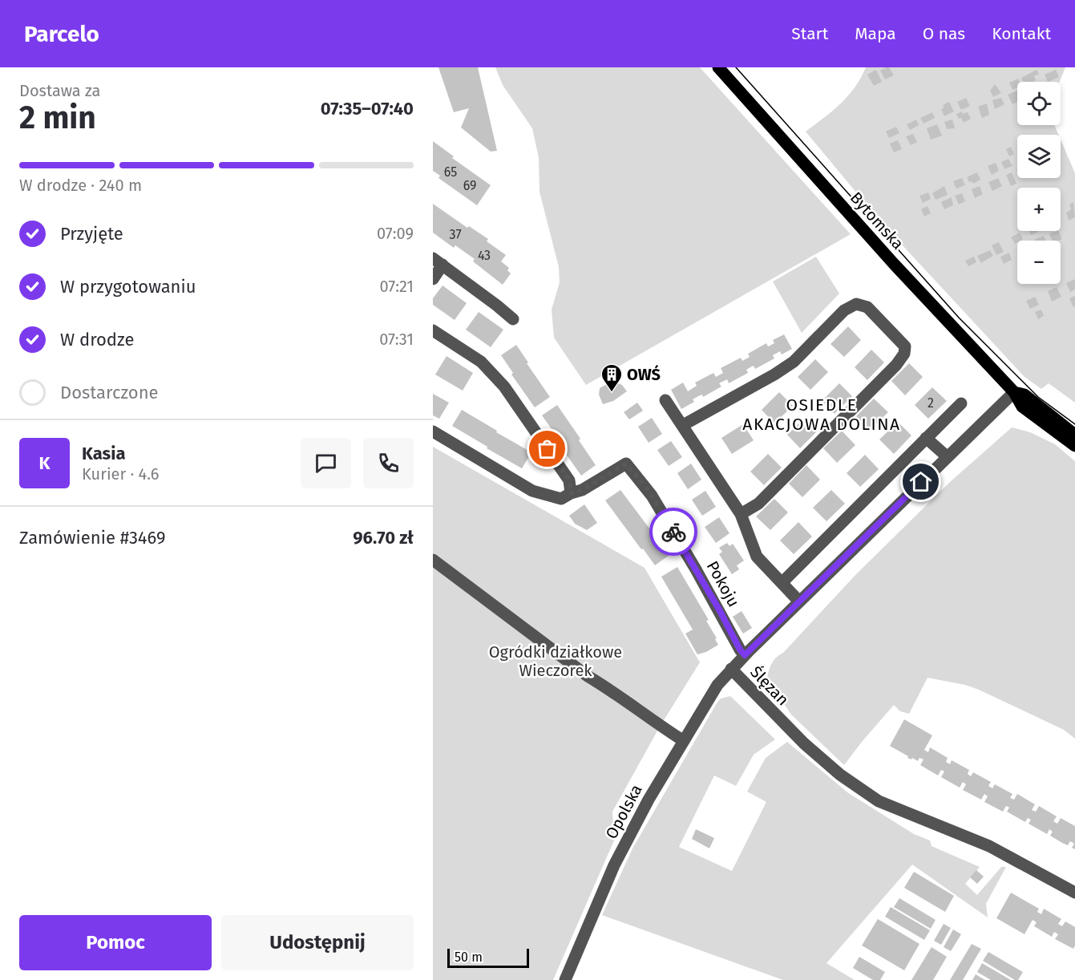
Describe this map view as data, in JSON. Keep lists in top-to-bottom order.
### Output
{
  "streets": {
    "main road": ["Bytomska"],
    "street": ["Pokoju", "Ślęzan", "Opolska"]
  },
  "crossings": [
    ["Bytomska", "Ślęzan"],
    ["Pokoju", "Ślęzan"],
    ["Ślęzan", "Opolska"]
  ],
  "districts": ["OSIEDLE AKACJOWA DOLINA"],
  "parks": ["Ogródki działkowe Wieczorek"],
  "places": {
    "building": ["OWŚ"]
  },
  "house_numbers": [
    "65",
    "69",
    "37",
    "43",
    "2"
  ],
  "scale_bar": "50 m",
  "page": {
    "header": "Parcelo",
    "nav": [
      "Start",
      "Mapa",
      "O nas",
      "Kontakt"
    ],
    "heading": ["2 min", "Dostawa za", "07:35–07:40"],
    "panel": [
      "Kasia",
      "Kurier · 4.6",
      "Zamówienie #3469",
      "96.70 zł"
    ],
    "map_buttons": ["+", "−"],
    "bar": "W drodze · 240 m",
    "list": [
      ["Przyjęte", "07:09"],
      ["W przygotowaniu", "07:21"],
      ["W drodze", "07:31"],
      "Dostarczone"
    ],
    "round": "K",
    "buttons": ["Pomoc", "Udostępnij"],
    "scale": "50 m"
  }
}
